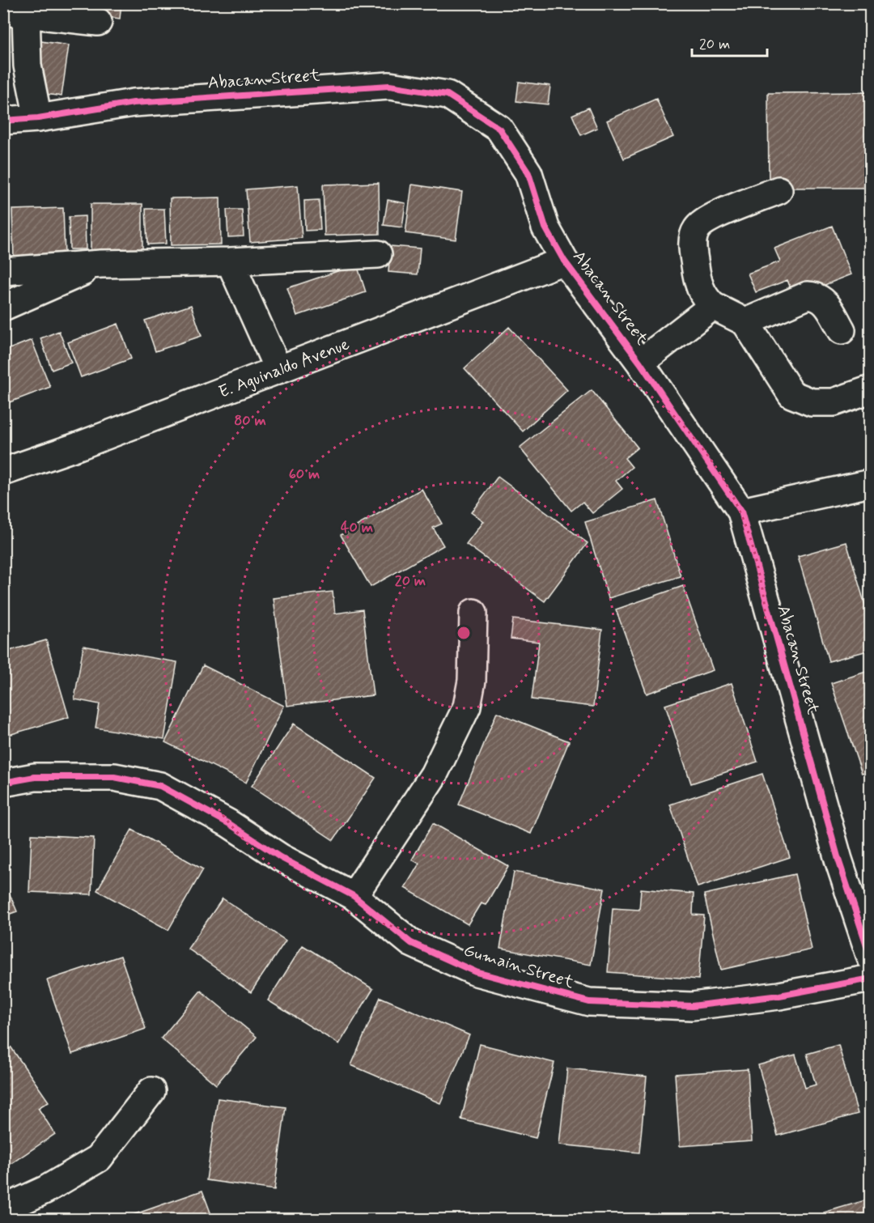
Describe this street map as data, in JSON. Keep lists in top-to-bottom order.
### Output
{
  "streets": {
    "street": ["Abacan Street", "E. Aguinaldo Avenue", "Gumain Street"]
  },
  "crossings": [
    ["Abacan Street", "E. Aguinaldo Avenue"]
  ],
  "scale_bar": "20 m",
  "rings": [
    "80 m",
    "60 m",
    "40 m",
    "20 m"
  ]
}
